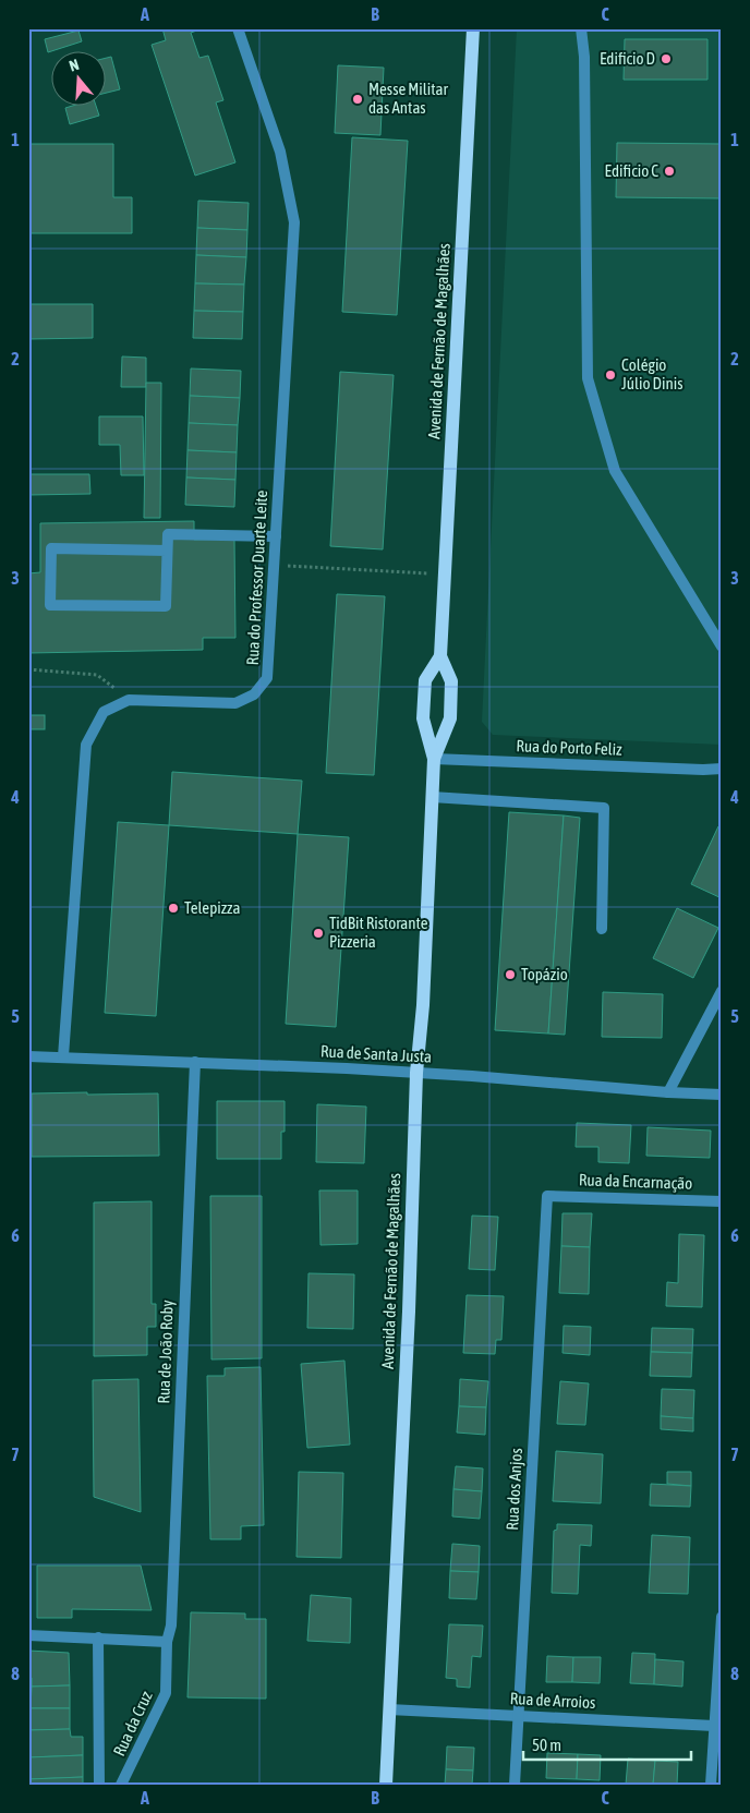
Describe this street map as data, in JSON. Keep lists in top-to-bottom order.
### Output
{
  "streets": {
    "main road": ["Avenida de Fernão de Magalhães"],
    "street": [
      "Rua do Professor Duarte Leite",
      "Rua do Porto Feliz",
      "Rua de Santa Justa",
      "Rua da Encarnação",
      "Rua de João Roby",
      "Rua dos Anjos",
      "Rua de Arroios",
      "Rua da Cruz"
    ]
  },
  "crossings": [
    ["Avenida de Fernão de Magalhães", "Rua do Porto Feliz"],
    ["Avenida de Fernão de Magalhães", "Rua de Santa Justa"],
    ["Avenida de Fernão de Magalhães", "Rua de Arroios"],
    ["Rua do Professor Duarte Leite", "Rua de Santa Justa"],
    ["Rua de Santa Justa", "Rua de João Roby"],
    ["Rua da Encarnação", "Rua dos Anjos"],
    ["Rua de João Roby", "Rua da Cruz"],
    ["Rua dos Anjos", "Rua de Arroios"]
  ],
  "places": [
    "Edificio D",
    "Messe Militar das Antas",
    "Edificio C",
    "Colégio Júlio Dinis",
    "Telepizza",
    "TidBit Ristorante Pizzeria",
    "Topázio"
  ],
  "scale_bar": "50 m",
  "north": "top",
  "grid": {
    "columns": ["A", "B", "C"],
    "rows": [
      "1",
      "2",
      "3",
      "4",
      "5",
      "6",
      "7",
      "8"
    ]
  }
}
